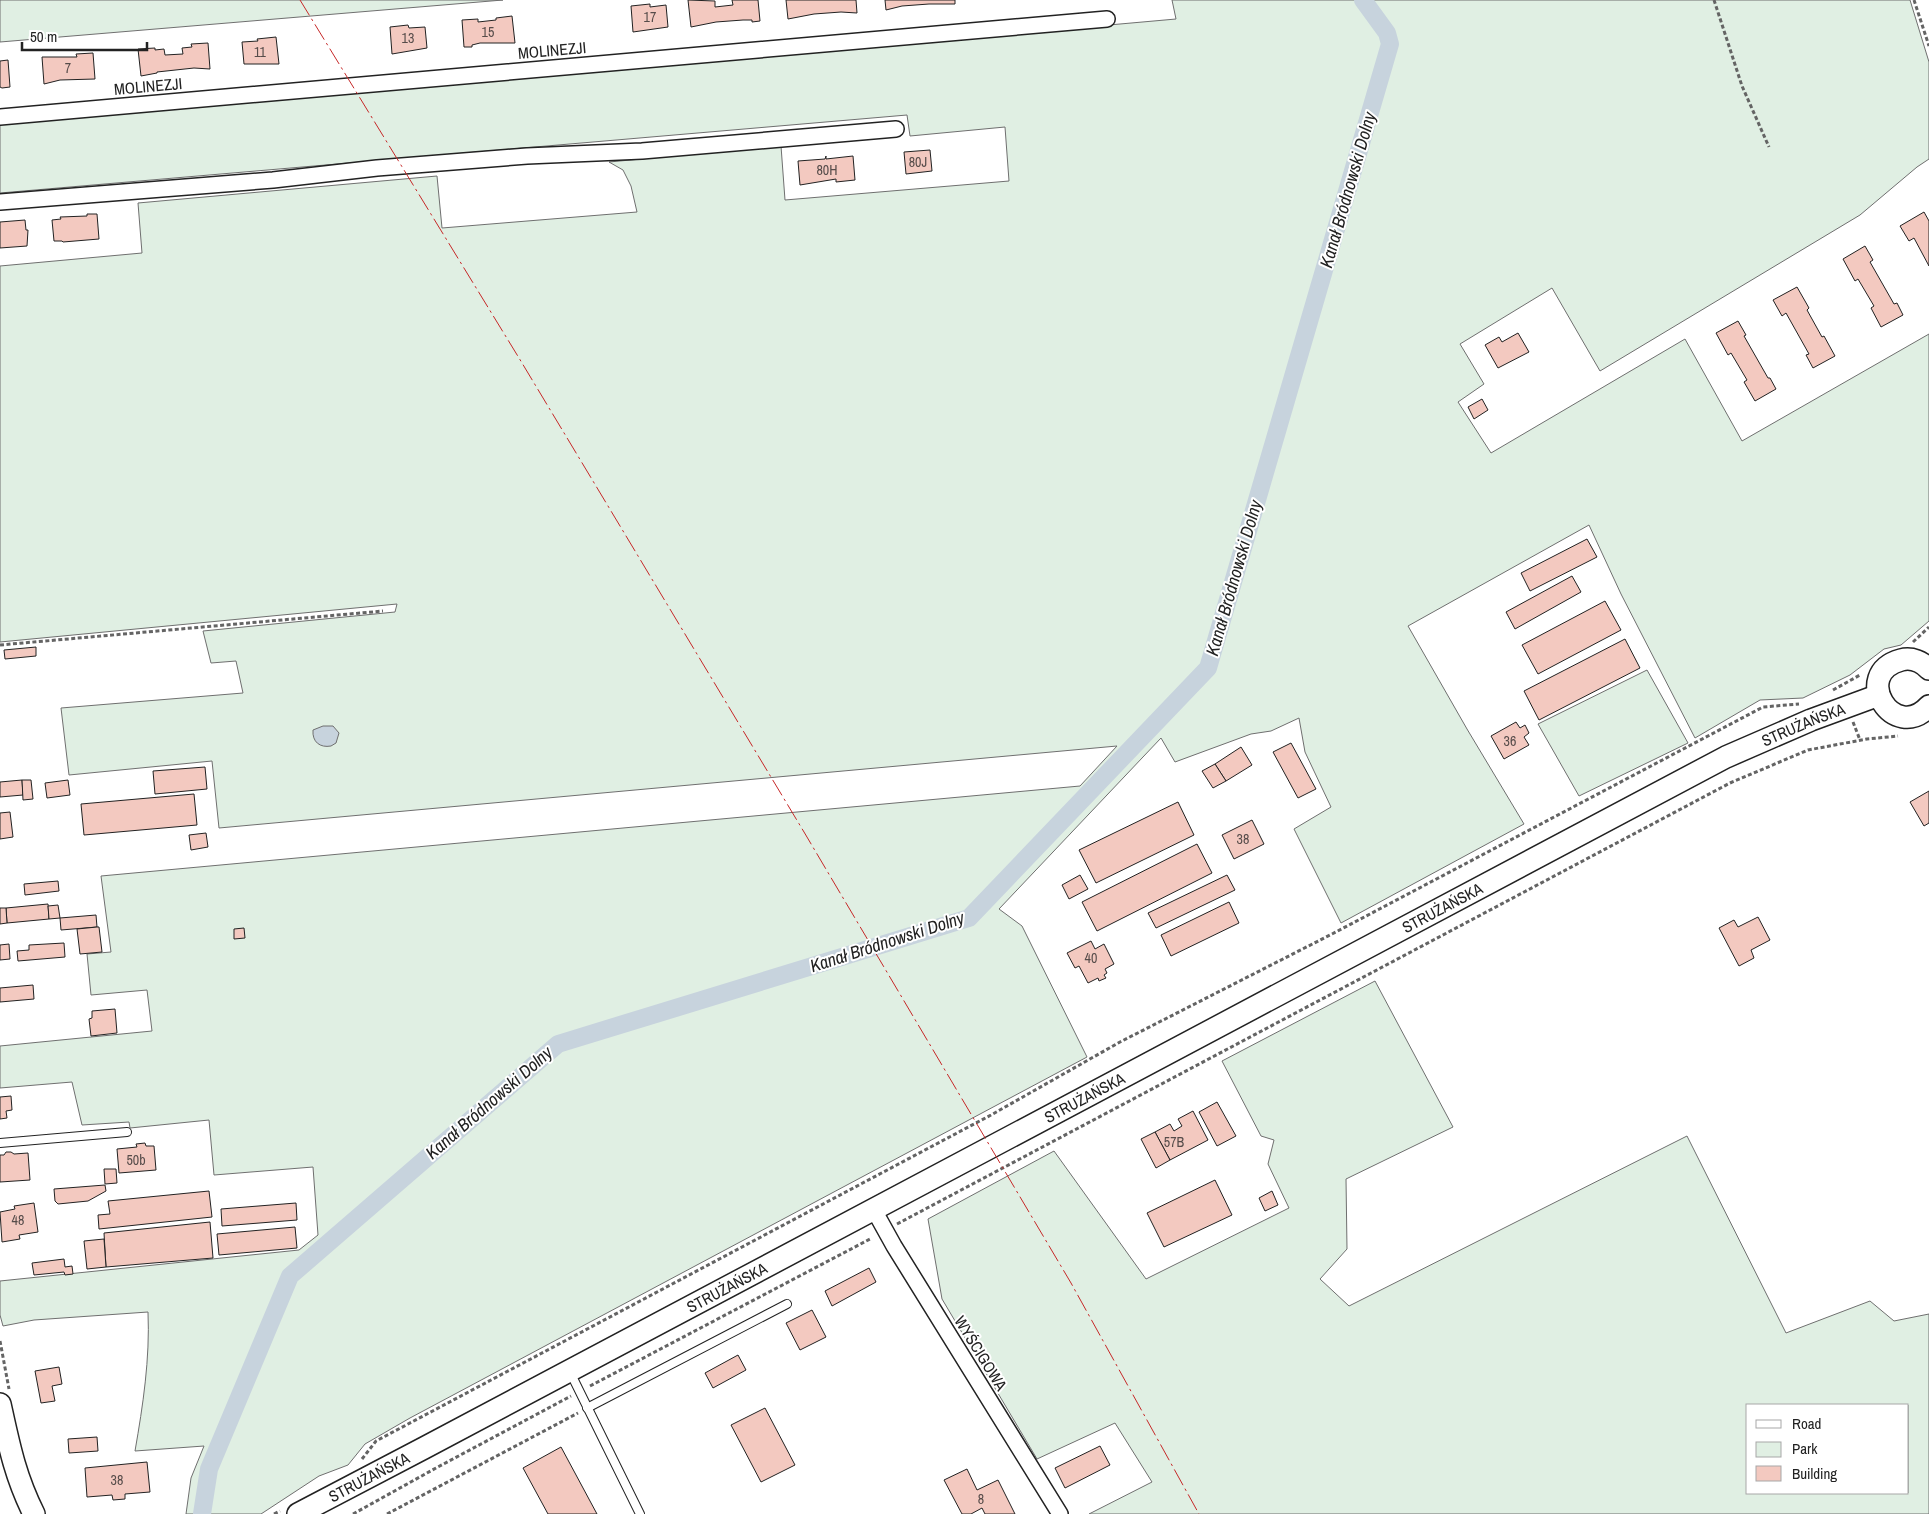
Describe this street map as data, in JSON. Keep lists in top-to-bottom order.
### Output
{
  "streets": {
    "main road": ["STRUŻAŃSKA"],
    "street": ["MOLINEZJI", "WYŚCIGOWA"]
  },
  "crossings": [
    ["STRUŻAŃSKA", "WYŚCIGOWA"]
  ],
  "water": ["Kanał Bródnowski Dolny"],
  "house_numbers": [
    "17",
    "15",
    "13",
    "11",
    "7",
    "80J",
    "80H",
    "36",
    "38",
    "40",
    "57B",
    "50b",
    "48",
    "38",
    "8"
  ],
  "legend": ["Road", "Park", "Building"],
  "scale_bar": "50 m"
}
